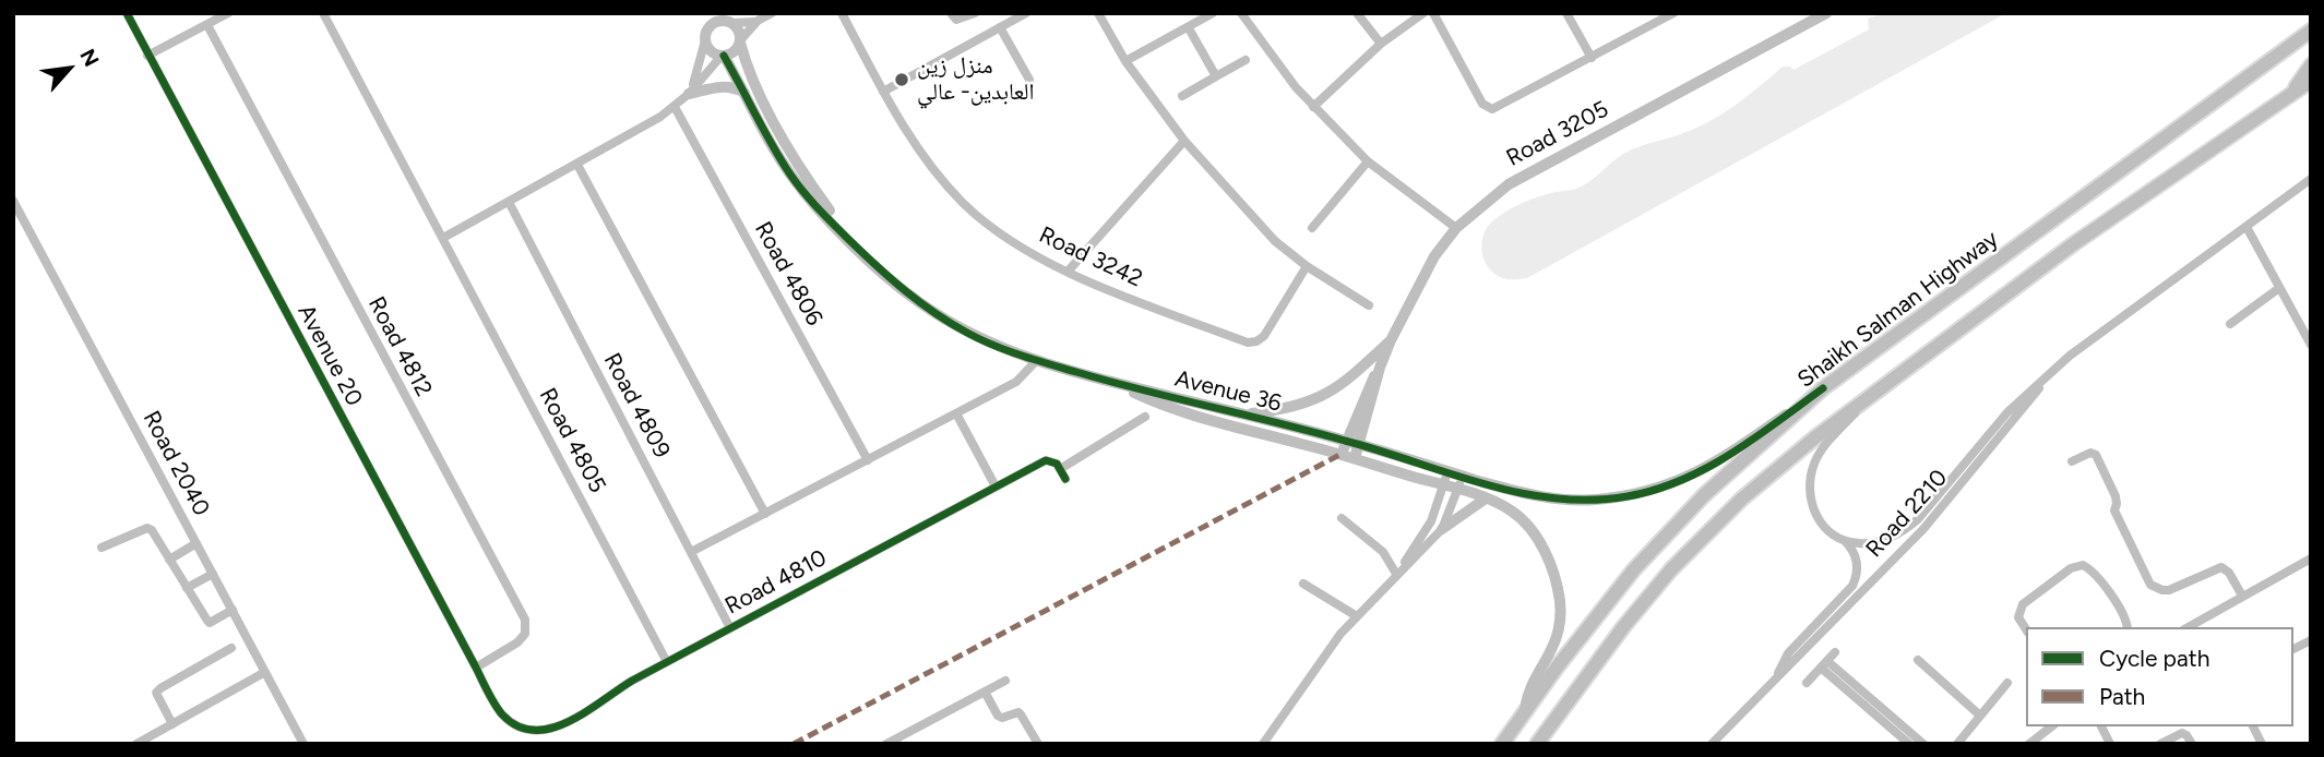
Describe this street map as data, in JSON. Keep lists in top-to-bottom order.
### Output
{
  "streets": {
    "main road": ["Shaikh Salman Highway"],
    "street": [
      "Road 3205",
      "Road 3242",
      "Road 4806",
      "Road 4812",
      "Avenue 20",
      "Avenue 36",
      "Road 4809",
      "Road 4805",
      "Road 2040",
      "Road 2210",
      "Road 4810"
    ]
  },
  "crossings": [
    ["Road 3205", "Avenue 36"],
    ["Shaikh Salman Highway", "Avenue 36"],
    ["Road 4812", "Avenue 20"],
    ["Avenue 20", "Road 4810"],
    ["Road 4809", "Road 4810"],
    ["Road 4805", "Road 4810"]
  ],
  "places": ["منزل زين العابدين- عالي"],
  "legend": ["Cycle path", "Path"],
  "north": "top right"
}
